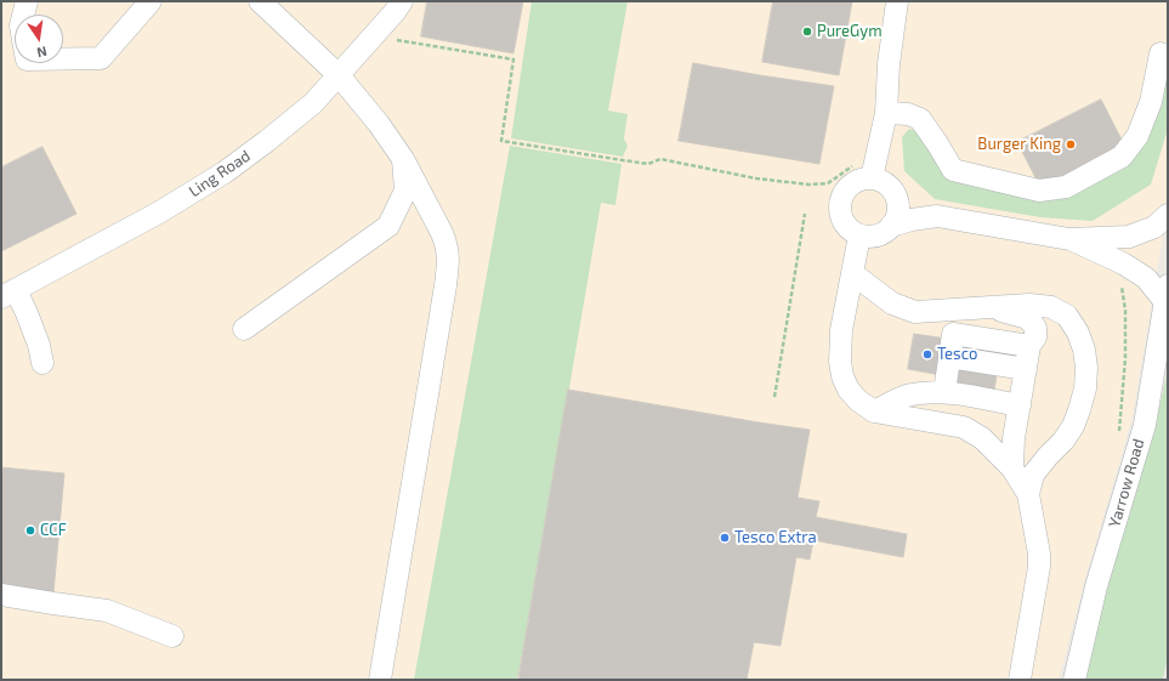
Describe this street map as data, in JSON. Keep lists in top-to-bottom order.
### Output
{
  "streets": {
    "street": ["Ling Road", "Yarrow Road"]
  },
  "places": [
    "PureGym",
    "Burger King",
    "Tesco",
    "CCF",
    "Tesco Extra"
  ],
  "north": "bottom"
}
